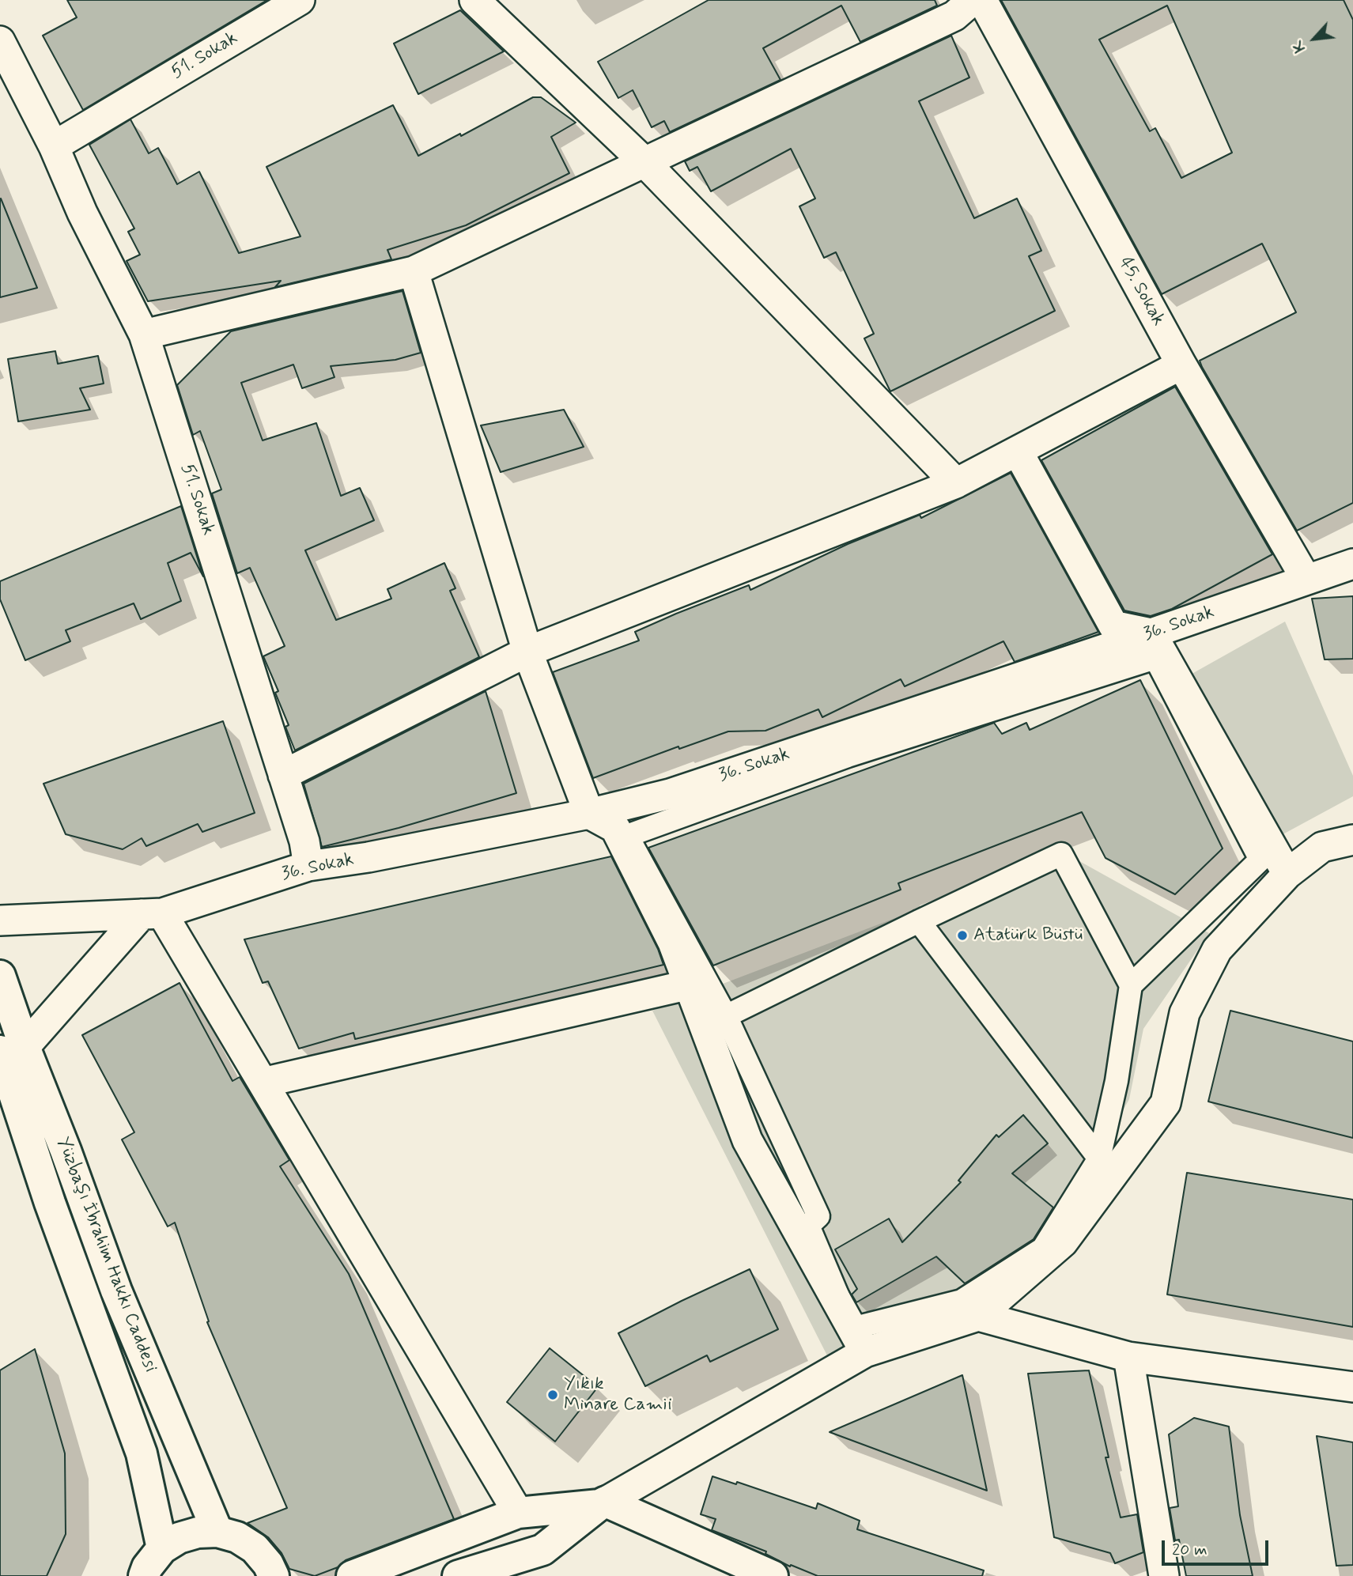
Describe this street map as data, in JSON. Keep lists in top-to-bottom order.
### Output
{
  "streets": {
    "main road": ["Yüzbaşı İbrahim Hakkı Caddesi"],
    "street": ["51. Sokak", "45. Sokak", "36. Sokak"]
  },
  "crossings": [
    ["51. Sokak", "36. Sokak"],
    ["45. Sokak", "36. Sokak"]
  ],
  "places": ["Atatürk Büstü", "Yıkık Minare Camii"],
  "scale_bar": "20 m",
  "north": "bottom left"
}
